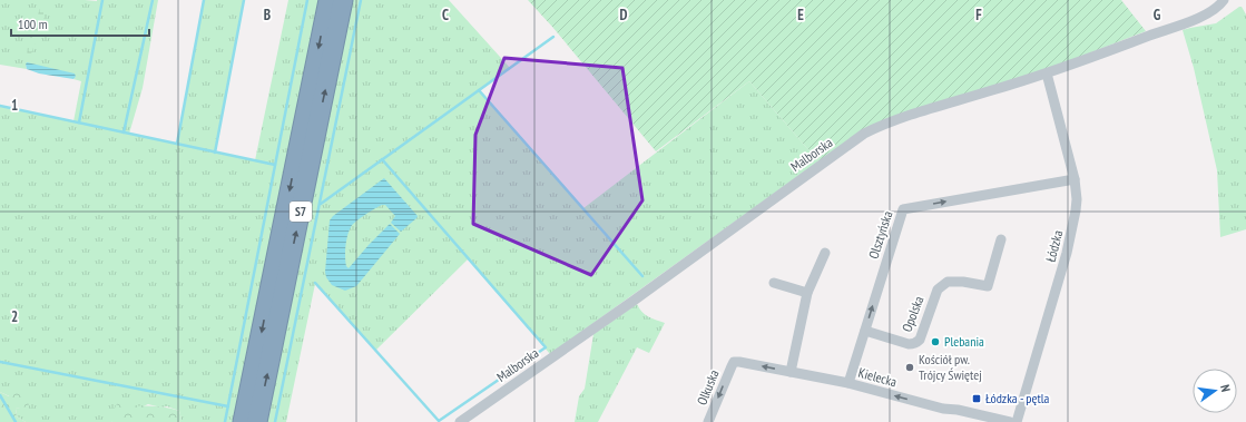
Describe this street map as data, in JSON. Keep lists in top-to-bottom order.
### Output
{
  "streets": {
    "highway": ["S7"],
    "street": [
      "Malborska",
      "Olsztyńska",
      "Łódzka",
      "Opolska",
      "Kielecka",
      "Olkuska"
    ]
  },
  "crossings": [
    ["Malborska", "Łódzka"],
    ["Olsztyńska", "Łódzka"],
    ["Olsztyńska", "Opolska"],
    ["Olsztyńska", "Kielecka"],
    ["Kielecka", "Olkuska"]
  ],
  "one_way": ["Olsztyńska", "Kielecka", "Olkuska"],
  "places": {
    "other": ["Plebania", "Kościół pw. Trójcy Świętej"],
    "transit": ["Łódzka - pętla"]
  },
  "scale_bar": "100 m",
  "north": "right",
  "grid": {
    "columns": [
      "B",
      "C",
      "D",
      "E",
      "F",
      "G"
    ],
    "rows": ["1", "2"]
  }
}
